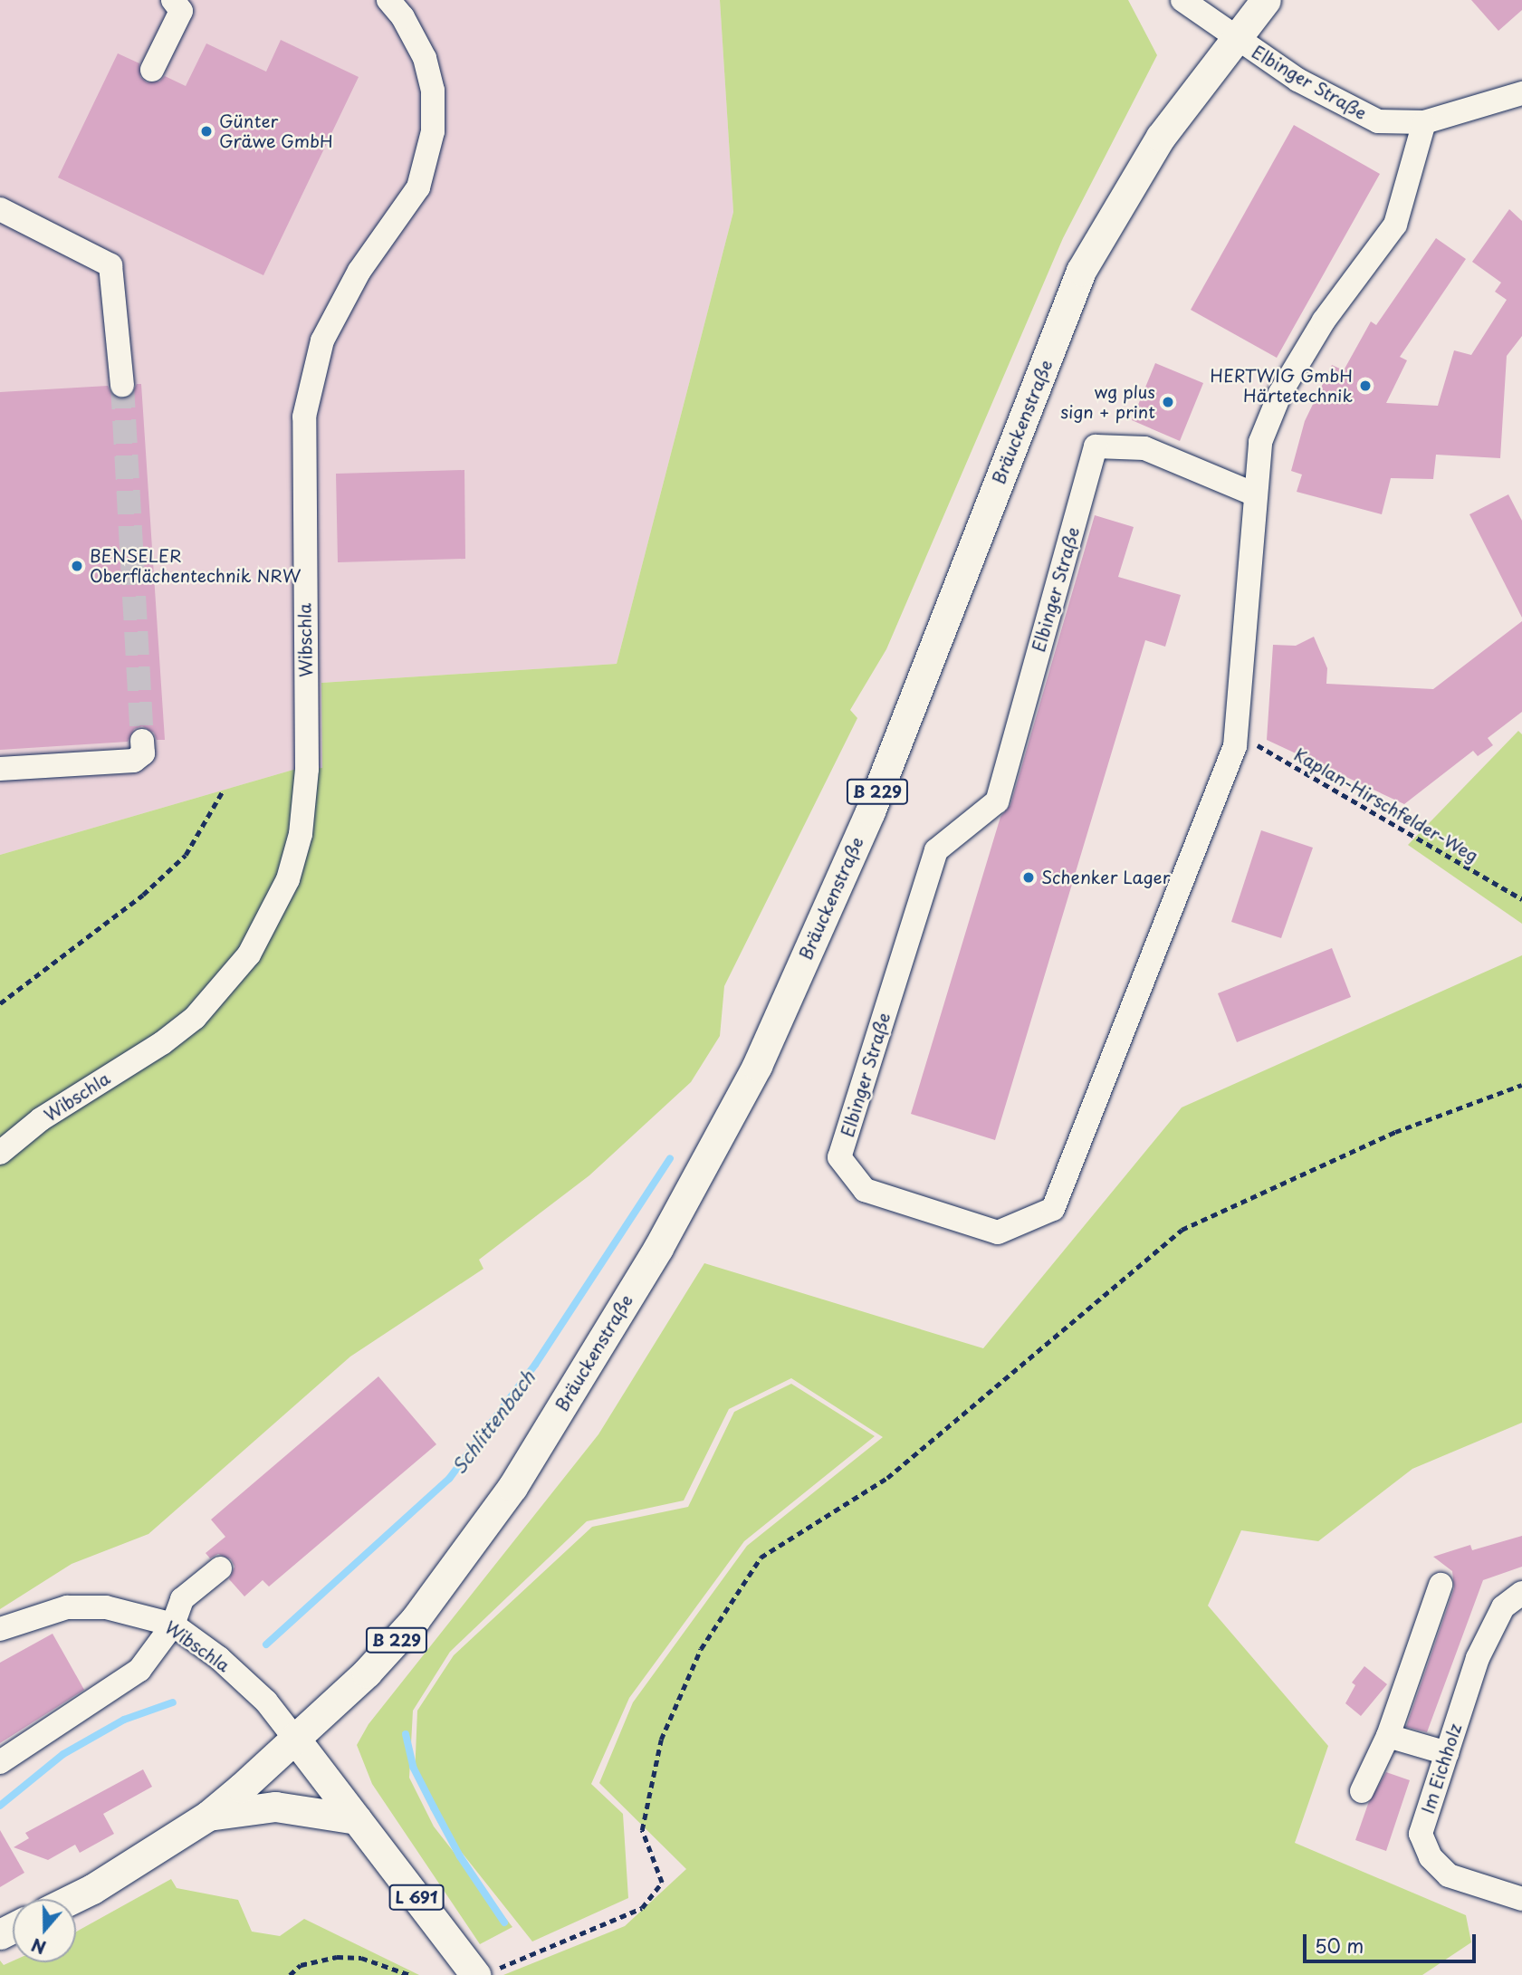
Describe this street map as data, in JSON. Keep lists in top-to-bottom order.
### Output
{
  "streets": {
    "main road": ["Bräuckenstraße", "B 229", "L 691"],
    "street": ["Elbinger Straße", "Wibschla", "Im Eichholz"],
    "path": ["Kaplan-Hirschfelder-Weg"]
  },
  "crossings": [
    ["Elbinger Straße", "Bräuckenstraße"],
    ["Elbinger Straße", "Kaplan-Hirschfelder-Weg"],
    ["Bräuckenstraße", "Wibschla"],
    ["Bräuckenstraße", "B 229"],
    ["Bräuckenstraße", "L 691"],
    ["Wibschla", "B 229"],
    ["Wibschla", "L 691"],
    ["B 229", "L 691"]
  ],
  "water": ["Schlittenbach"],
  "places": [
    "Günter Gräwe GmbH",
    "HERTWIG GmbH Härtetechnik",
    "wg plus sign + print",
    "BENSELER Oberflächentechnik NRW",
    "Schenker Lager"
  ],
  "scale_bar": "50 m",
  "north": "bottom"
}
